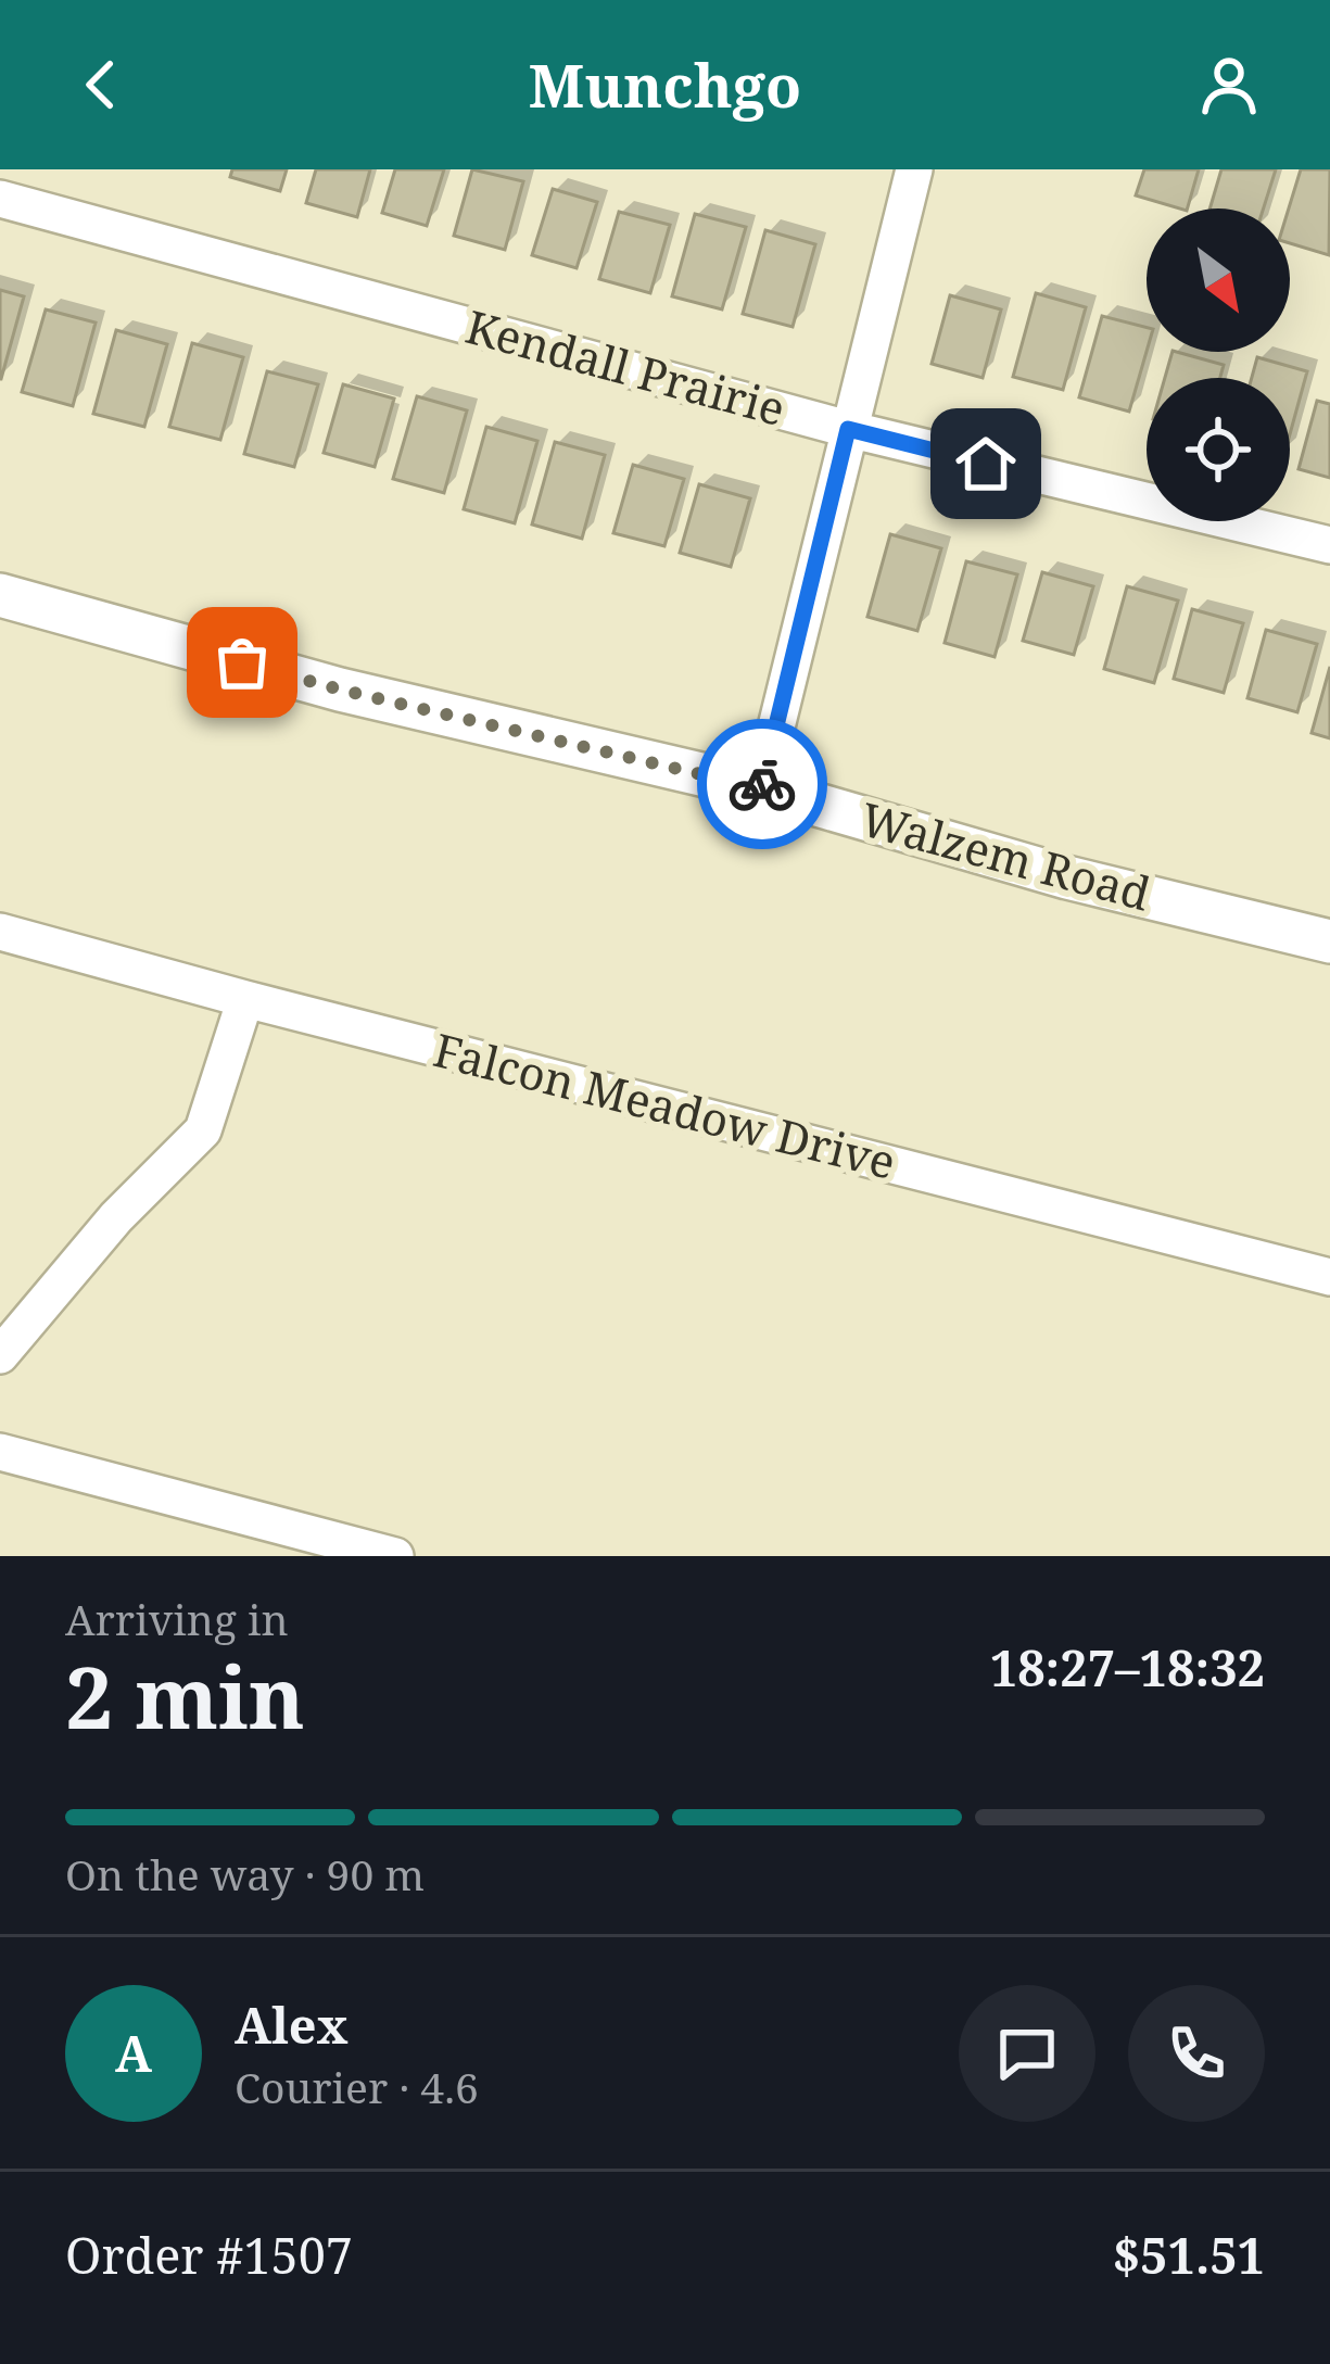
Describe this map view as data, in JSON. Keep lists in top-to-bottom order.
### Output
{
  "streets": {
    "street": ["Kendall Prairie", "Walzem Road", "Falcon Meadow Drive"]
  },
  "north": "bottom right",
  "page": {
    "header": "Munchgo",
    "heading": ["2 min", "Arriving in", "18:27–18:32"],
    "panel": [
      "Alex",
      "Courier · 4.6",
      "Order #1507",
      "$51.51"
    ],
    "bar": "On the way · 90 m",
    "round": "A"
  }
}
